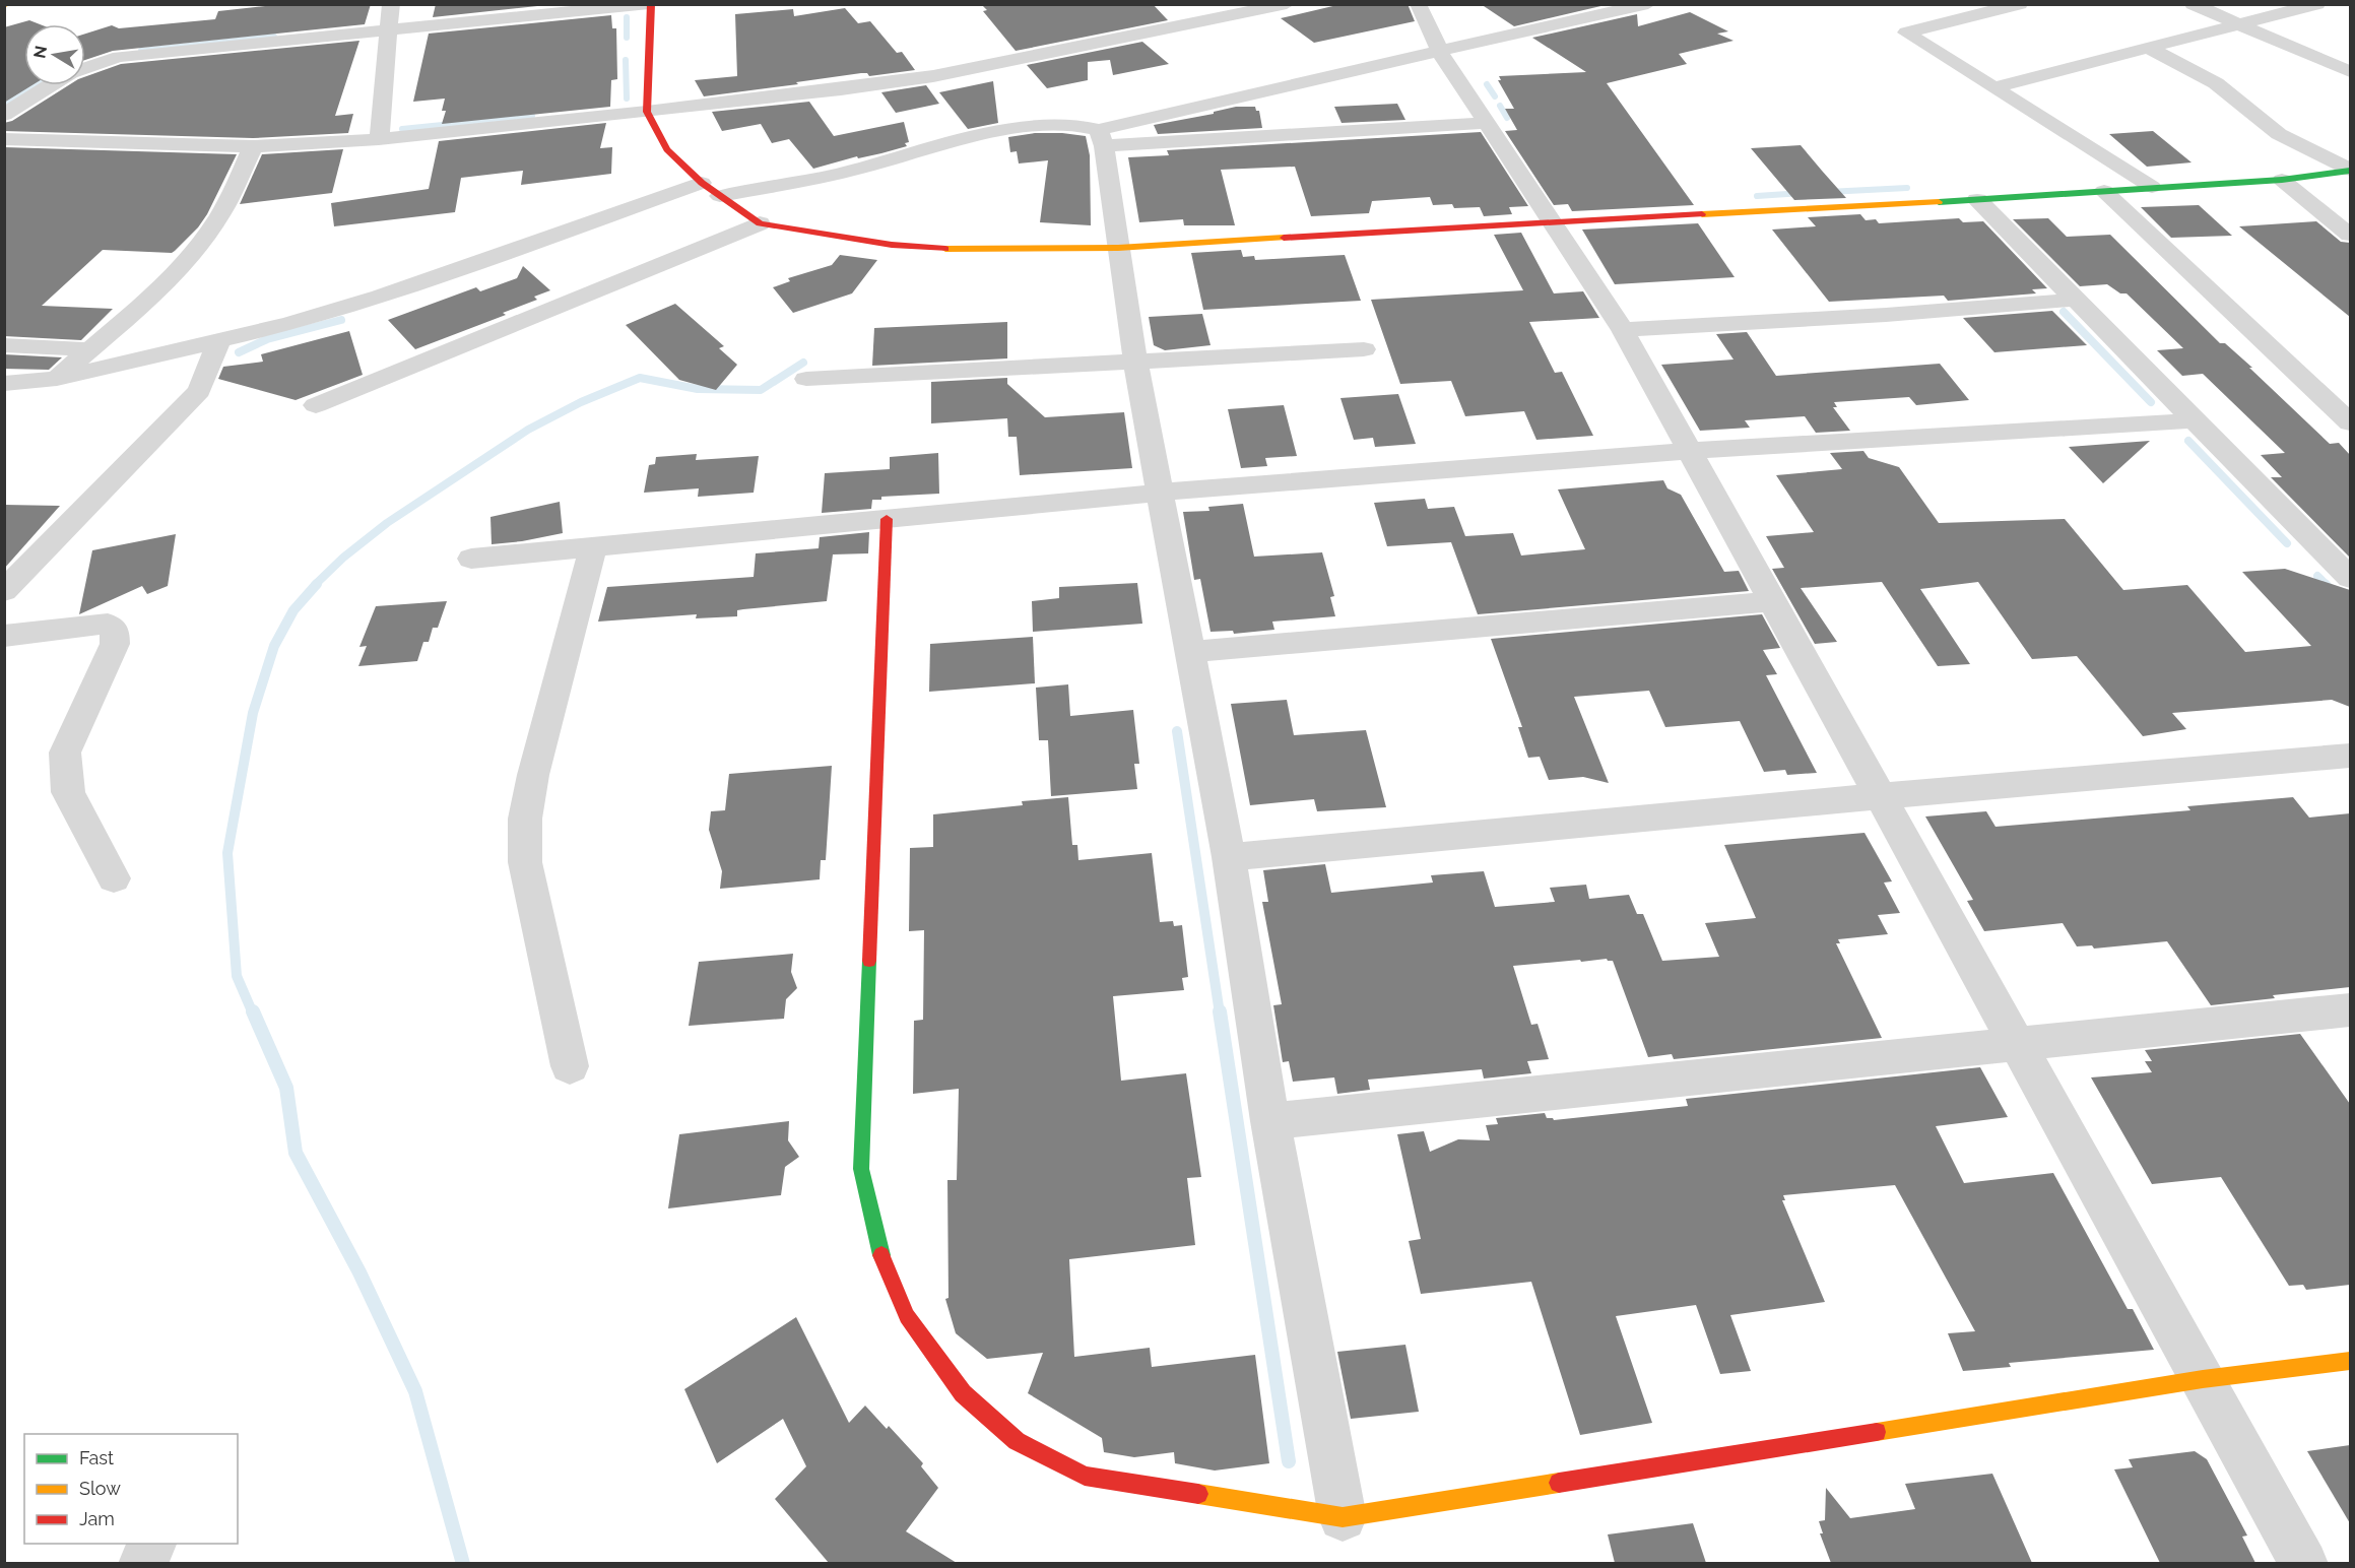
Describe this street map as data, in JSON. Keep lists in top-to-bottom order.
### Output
{
  "legend": ["Fast", "Slow", "Jam"],
  "north": "left"
}
